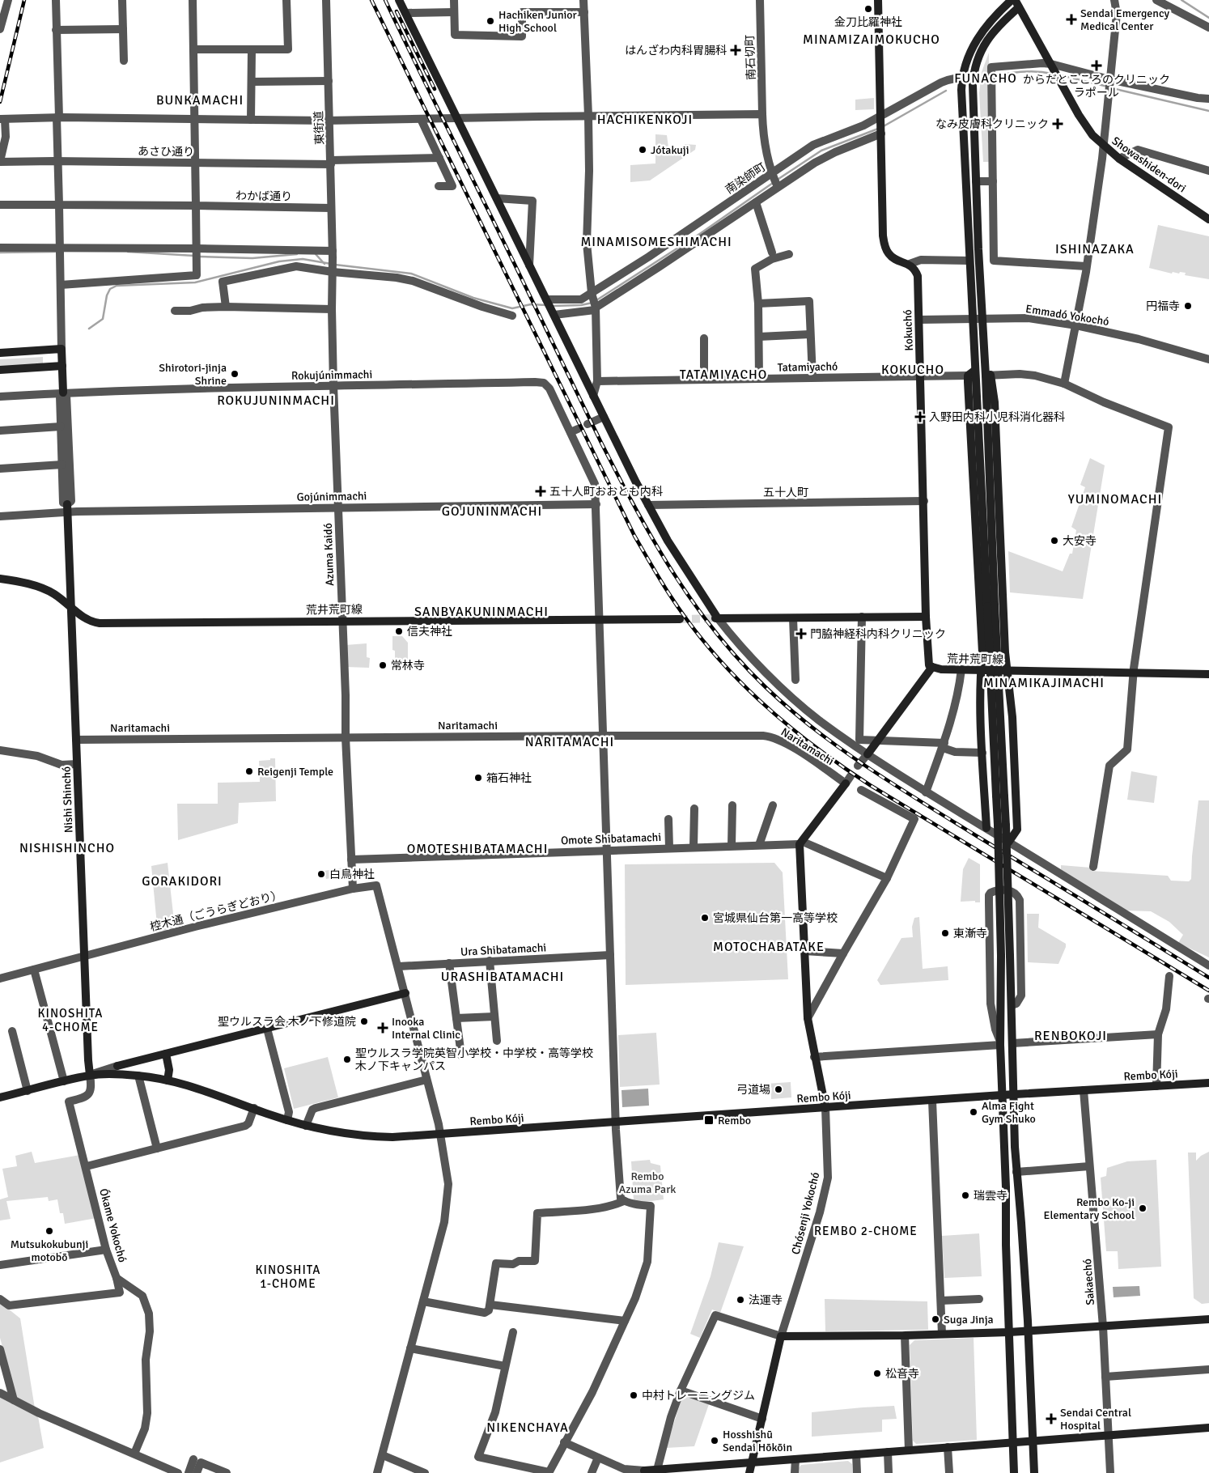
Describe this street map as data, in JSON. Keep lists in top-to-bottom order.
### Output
{
  "streets": {
    "street": [
      "南石切町",
      "東街道",
      "あさひ通り",
      "Showashiden-dori",
      "南染師町",
      "わかば通り",
      "Emmadó Yokochó",
      "Kokuchó",
      "Tatamiyachó",
      "Rokujúnimmachi",
      "五十人町",
      "Gojúnimmachi",
      "Azuma Kaidó",
      "荒井荒町線",
      "Naritamachi",
      "Nishi Shinchó",
      "Omote Shibatamachi",
      "椌木通（ごうらぎどおり）",
      "Ura Shibatamachi",
      "Rembo Kóji",
      "Chósenji Yokochó",
      "Ókame Yokochó",
      "Sakaechó"
    ]
  },
  "crossings": [
    ["南石切町", "南染師町"],
    ["東街道", "あさひ通り"],
    ["東街道", "わかば通り"],
    ["東街道", "Azuma Kaidó"],
    ["Emmadó Yokochó", "Kokuchó"],
    ["Kokuchó", "Tatamiyachó"],
    ["Kokuchó", "五十人町"],
    ["Kokuchó", "荒井荒町線"],
    ["Rokujúnimmachi", "Gojúnimmachi"],
    ["Rokujúnimmachi", "Azuma Kaidó"],
    ["Gojúnimmachi", "Azuma Kaidó"],
    ["Gojúnimmachi", "Nishi Shinchó"],
    ["Azuma Kaidó", "荒井荒町線"],
    ["Azuma Kaidó", "Naritamachi"],
    ["Azuma Kaidó", "Omote Shibatamachi"],
    ["Azuma Kaidó", "椌木通（ごうらぎどおり）"],
    ["荒井荒町線", "Nishi Shinchó"],
    ["Naritamachi", "Nishi Shinchó"],
    ["Naritamachi", "Omote Shibatamachi"],
    ["Nishi Shinchó", "椌木通（ごうらぎどおり）"],
    ["Nishi Shinchó", "Rembo Kóji"],
    ["Nishi Shinchó", "Ókame Yokochó"],
    ["椌木通（ごうらぎどおり）", "Ura Shibatamachi"],
    ["Rembo Kóji", "Chósenji Yokochó"],
    ["Rembo Kóji", "Ókame Yokochó"],
    ["Rembo Kóji", "Sakaechó"]
  ],
  "districts": [
    "MINAMIZAIMOKUCHO",
    "FUNACHO",
    "BUNKAMACHI",
    "HACHIKENKOJI",
    "MINAMISOMESHIMACHI",
    "ISHINAZAKA",
    "KOKUCHO",
    "TATAMIYACHO",
    "ROKUJUNINMACHI",
    "YUMINOMACHI",
    "GOJUNINMACHI",
    "SANBYAKUNINMACHI",
    "MINAMIKAJIMACHI",
    "NARITAMACHI",
    "NISHISHINCHO",
    "OMOTESHIBATAMACHI",
    "GORAKIDORI",
    "MOTOCHABATAKE",
    "URASHIBATAMACHI",
    "KINOSHITA 4-CHOME",
    "RENBOKOJI",
    "REMBO 2-CHOME",
    "KINOSHITA 1-CHOME",
    "NIKENCHAYA"
  ],
  "parks": ["Rembo Azuma Park"],
  "places": {
    "other": [
      "金刀比羅神社",
      "Hachiken Junior High School",
      "Jótakuji",
      "円福寺",
      "Shirotori-jinja Shrine",
      "大安寺",
      "信夫神社",
      "常林寺",
      "Reigenji Temple",
      "箱石神社",
      "白鳥神社",
      "宮城県仙台第一高等学校",
      "東漸寺",
      "聖ウルスラ会 木ノ下修道院",
      "聖ウルスラ学院英智小学校・中学校・高等学校 木ノ下キャンパス",
      "弓道場",
      "Alma Fight Gym Shuko",
      "瑞雲寺",
      "Rembo Ko-ji Elementary School",
      "Mutsukokubunji motobō",
      "法運寺",
      "Suga Jinja",
      "松音寺",
      "中村トレーニングジム",
      "Hosshishū Sendai Hōkōin"
    ],
    "health": [
      "Sendai Emergency Medical Center",
      "はんざわ内科胃腸科",
      "からだとこころのクリニック ラポール",
      "なみ皮膚科クリニック",
      "入野田内科小児科消化器科",
      "五十人町おおとも内科",
      "門脇神経科内科クリニック",
      "Inooka Internal Clinic",
      "Sendai Central Hospital"
    ],
    "transit": ["Rembo"]
  }
}
